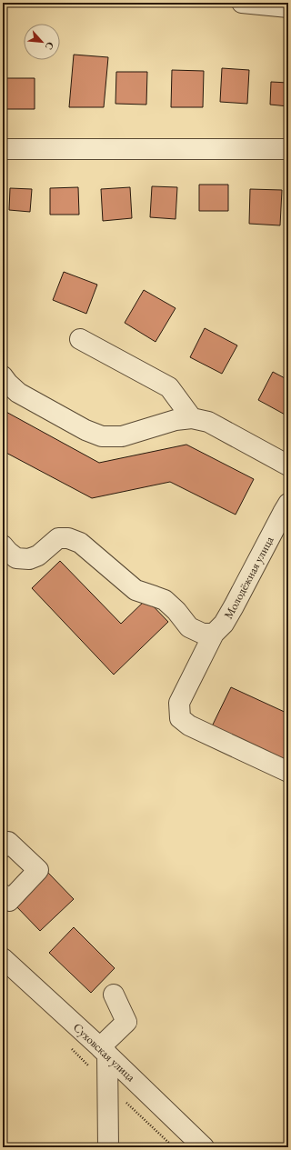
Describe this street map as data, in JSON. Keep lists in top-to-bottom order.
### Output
{
  "streets": {
    "street": ["Молодёжная улица", "Суховская улица"]
  },
  "north": "bottom right"
}
